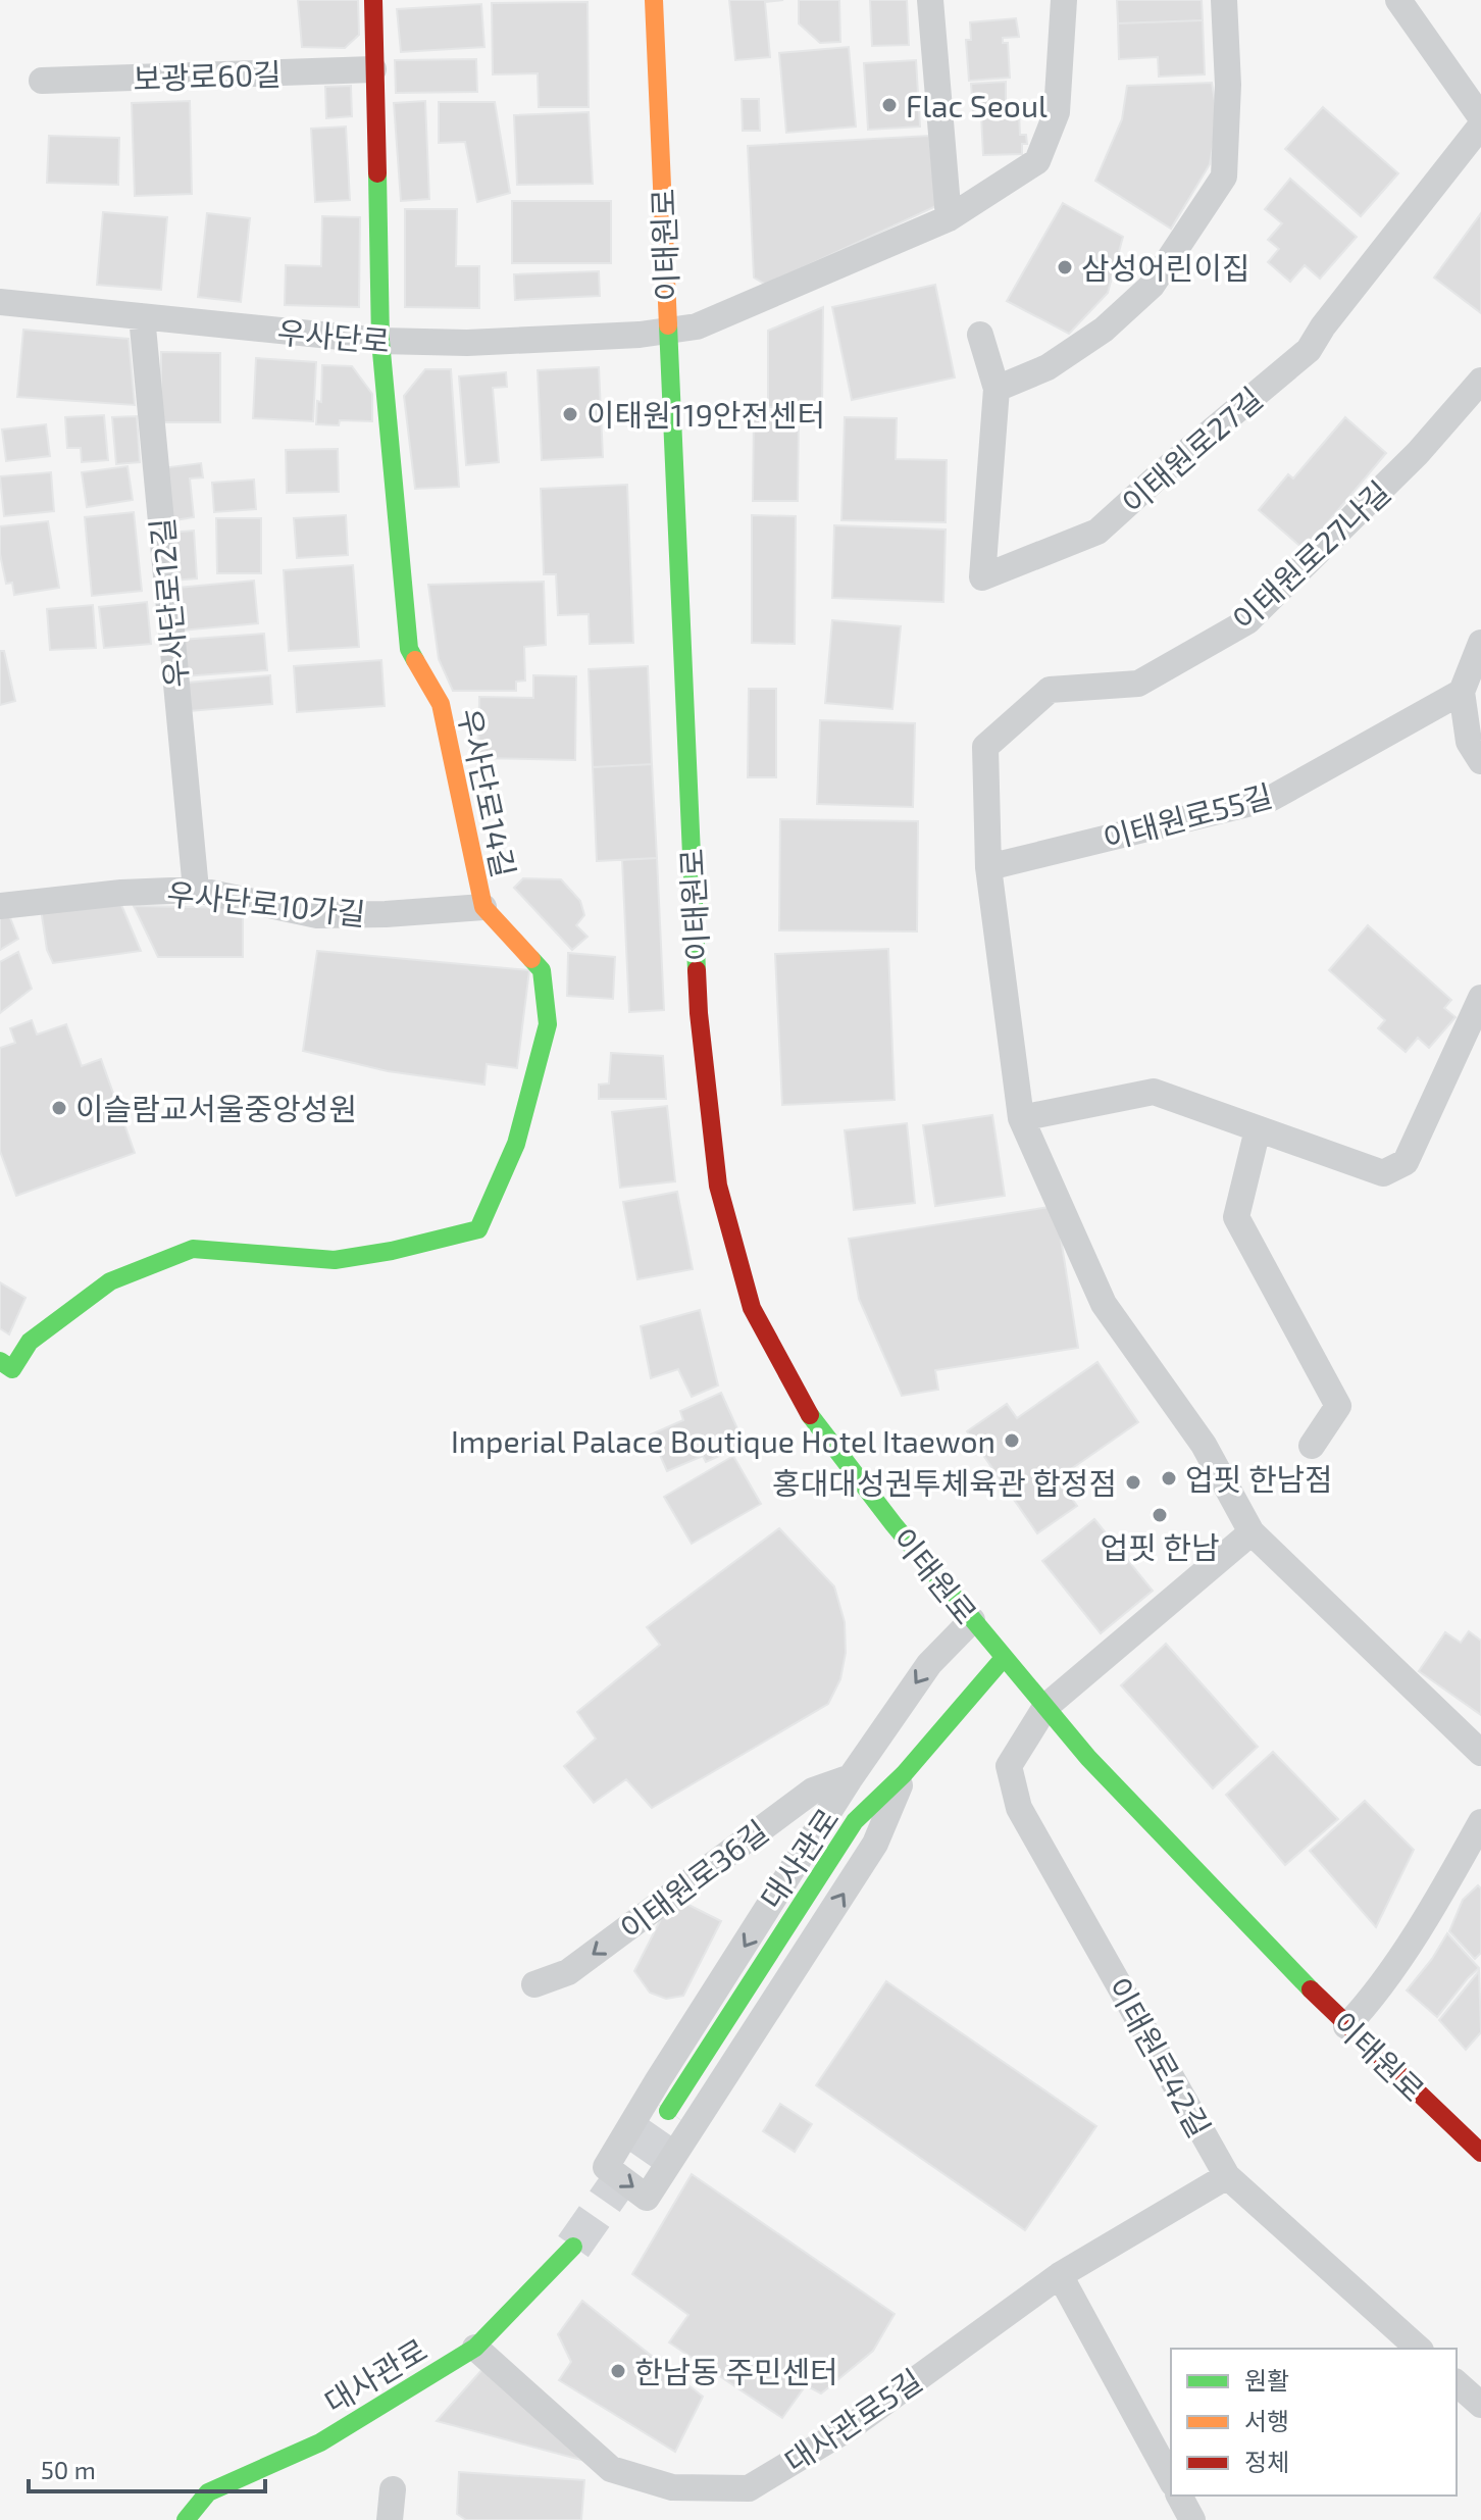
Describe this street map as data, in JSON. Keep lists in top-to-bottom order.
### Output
{
  "streets": {
    "street": [
      "보광로60길",
      "이태원로",
      "우사단로",
      "이태원로27길",
      "이태원로27나길",
      "우사단로12길",
      "우사단로14길",
      "이태원로55길",
      "우사단로10가길",
      "대사관로",
      "이태원로36길",
      "이태원로42길",
      "대사관로5길"
    ]
  },
  "crossings": [
    ["이태원로", "우사단로"],
    ["이태원로", "대사관로"],
    ["이태원로", "이태원로42길"],
    ["우사단로", "우사단로12길"],
    ["우사단로", "우사단로14길"],
    ["이태원로27나길", "이태원로55길"],
    ["우사단로12길", "우사단로10가길"],
    ["우사단로14길", "우사단로10가길"],
    ["대사관로", "대사관로5길"],
    ["이태원로42길", "대사관로5길"]
  ],
  "one_way": ["이태원로36길"],
  "places": [
    "Flac Seoul",
    "삼성어린이집",
    "이태원119안전센터",
    "이슬람교서울중앙성원",
    "Imperial Palace Boutique Hotel Itaewon",
    "업핏 한남점",
    "홍대대성권투체육관 합정점",
    "업핏 한남",
    "한남동 주민센터"
  ],
  "legend": ["원활", "서행", "정체"],
  "scale_bar": "50 m"
}
